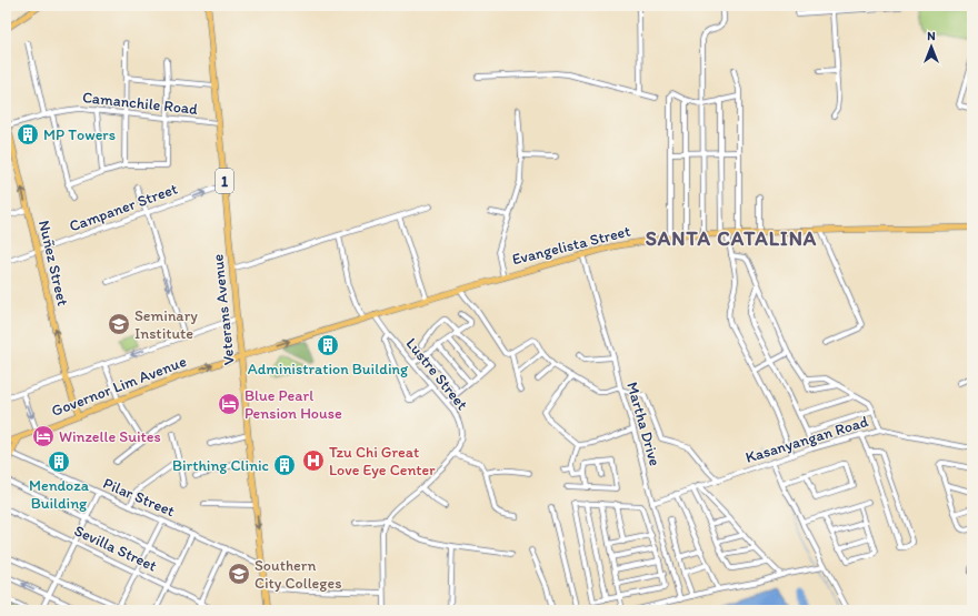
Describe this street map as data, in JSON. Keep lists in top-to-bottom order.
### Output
{
  "streets": {
    "main road": [
      "1",
      "Evangelista Street",
      "Nuñez Street",
      "Veterans Avenue",
      "Governor Lim Avenue"
    ],
    "street": [
      "Camanchile Road",
      "Campaner Street",
      "Lustre Street",
      "Martha Drive",
      "Kasanyangan Road",
      "Pilar Street",
      "Sevilla Street"
    ]
  },
  "crossings": [
    ["Camanchile Road", "Nuñez Street"],
    ["Camanchile Road", "Veterans Avenue"],
    ["Campaner Street", "Nuñez Street"],
    ["Campaner Street", "Veterans Avenue"],
    ["Evangelista Street", "Veterans Avenue"],
    ["Evangelista Street", "Lustre Street"],
    ["Evangelista Street", "Governor Lim Avenue"],
    ["Evangelista Street", "Martha Drive"],
    ["Nuñez Street", "Governor Lim Avenue"],
    ["Veterans Avenue", "Governor Lim Avenue"],
    ["Veterans Avenue", "Pilar Street"],
    ["Martha Drive", "Kasanyangan Road"]
  ],
  "one_way": ["Campaner Street", "Nuñez Street", "Governor Lim Avenue"],
  "districts": ["SANTA CATALINA"],
  "places": {
    "building": [
      "MP Towers",
      "Administration Building",
      "Mendoza Building",
      "Birthing Clinic"
    ],
    "school or university": ["Seminary Institute", "Southern City Colleges"],
    "hotel": ["Blue Pearl Pension House", "Winzelle Suites"],
    "hospital": ["Tzu Chi Great Love Eye Center"]
  },
  "north": "top"
}
